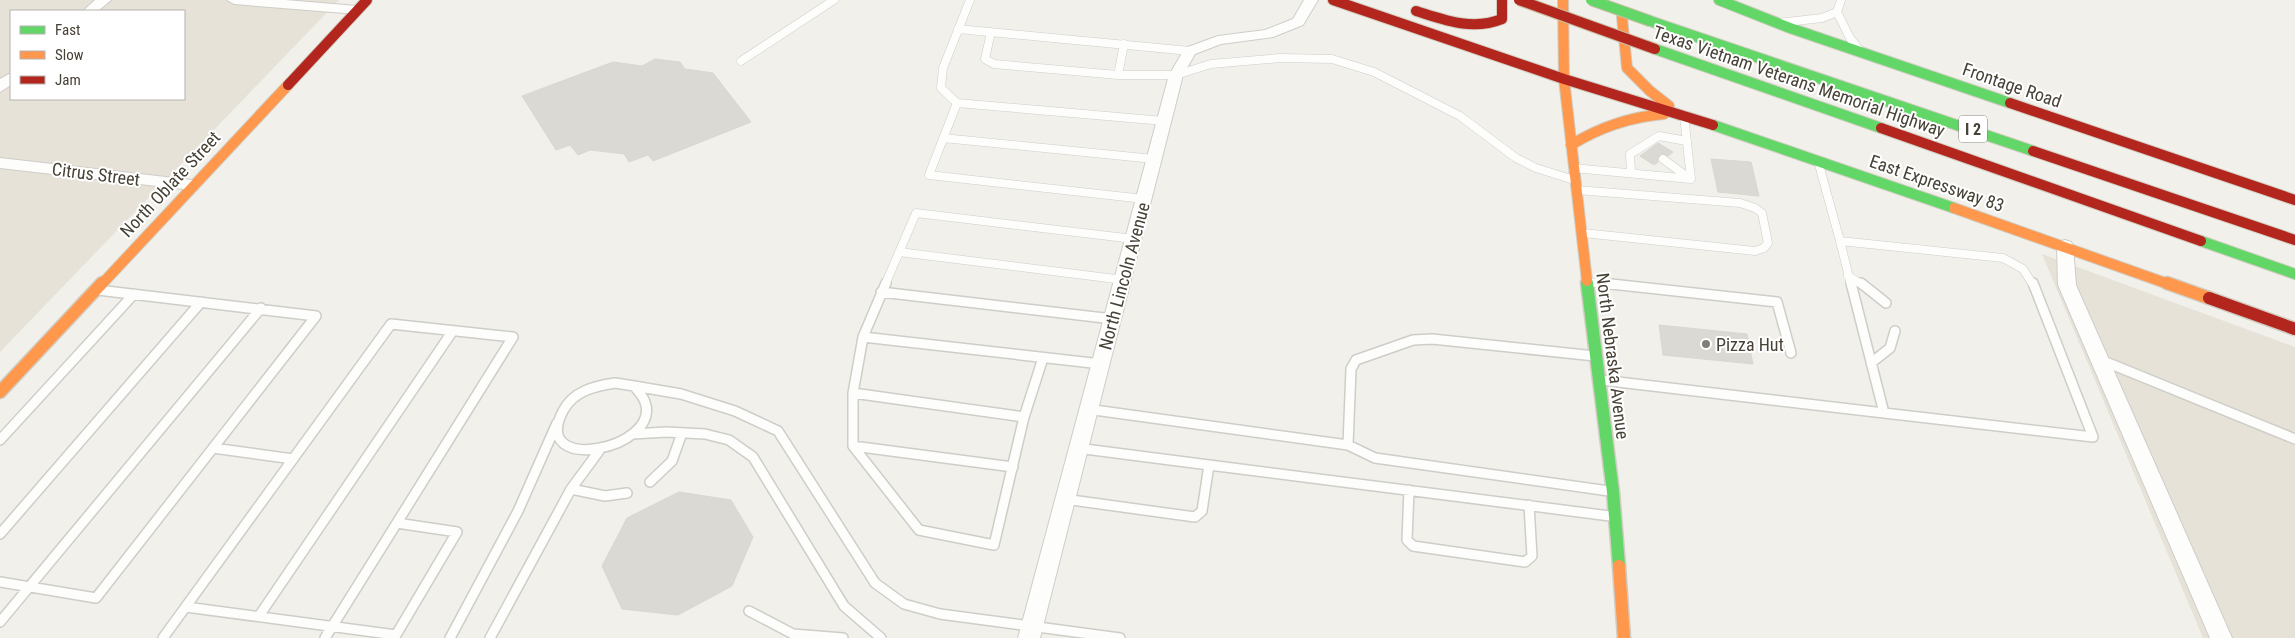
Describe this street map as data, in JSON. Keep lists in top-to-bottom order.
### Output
{
  "streets": {
    "main road": [
      "Texas Vietnam Veterans Memorial Highway",
      "Frontage Road",
      "I 2",
      "East Expressway 83",
      "North Oblate Street",
      "North Nebraska Avenue"
    ],
    "street": ["Citrus Street", "North Lincoln Avenue"]
  },
  "crossings": [
    ["Citrus Street", "North Oblate Street"],
    ["East Expressway 83", "North Nebraska Avenue"]
  ],
  "places": ["Pizza Hut"],
  "legend": ["Fast", "Slow", "Jam"]
}
